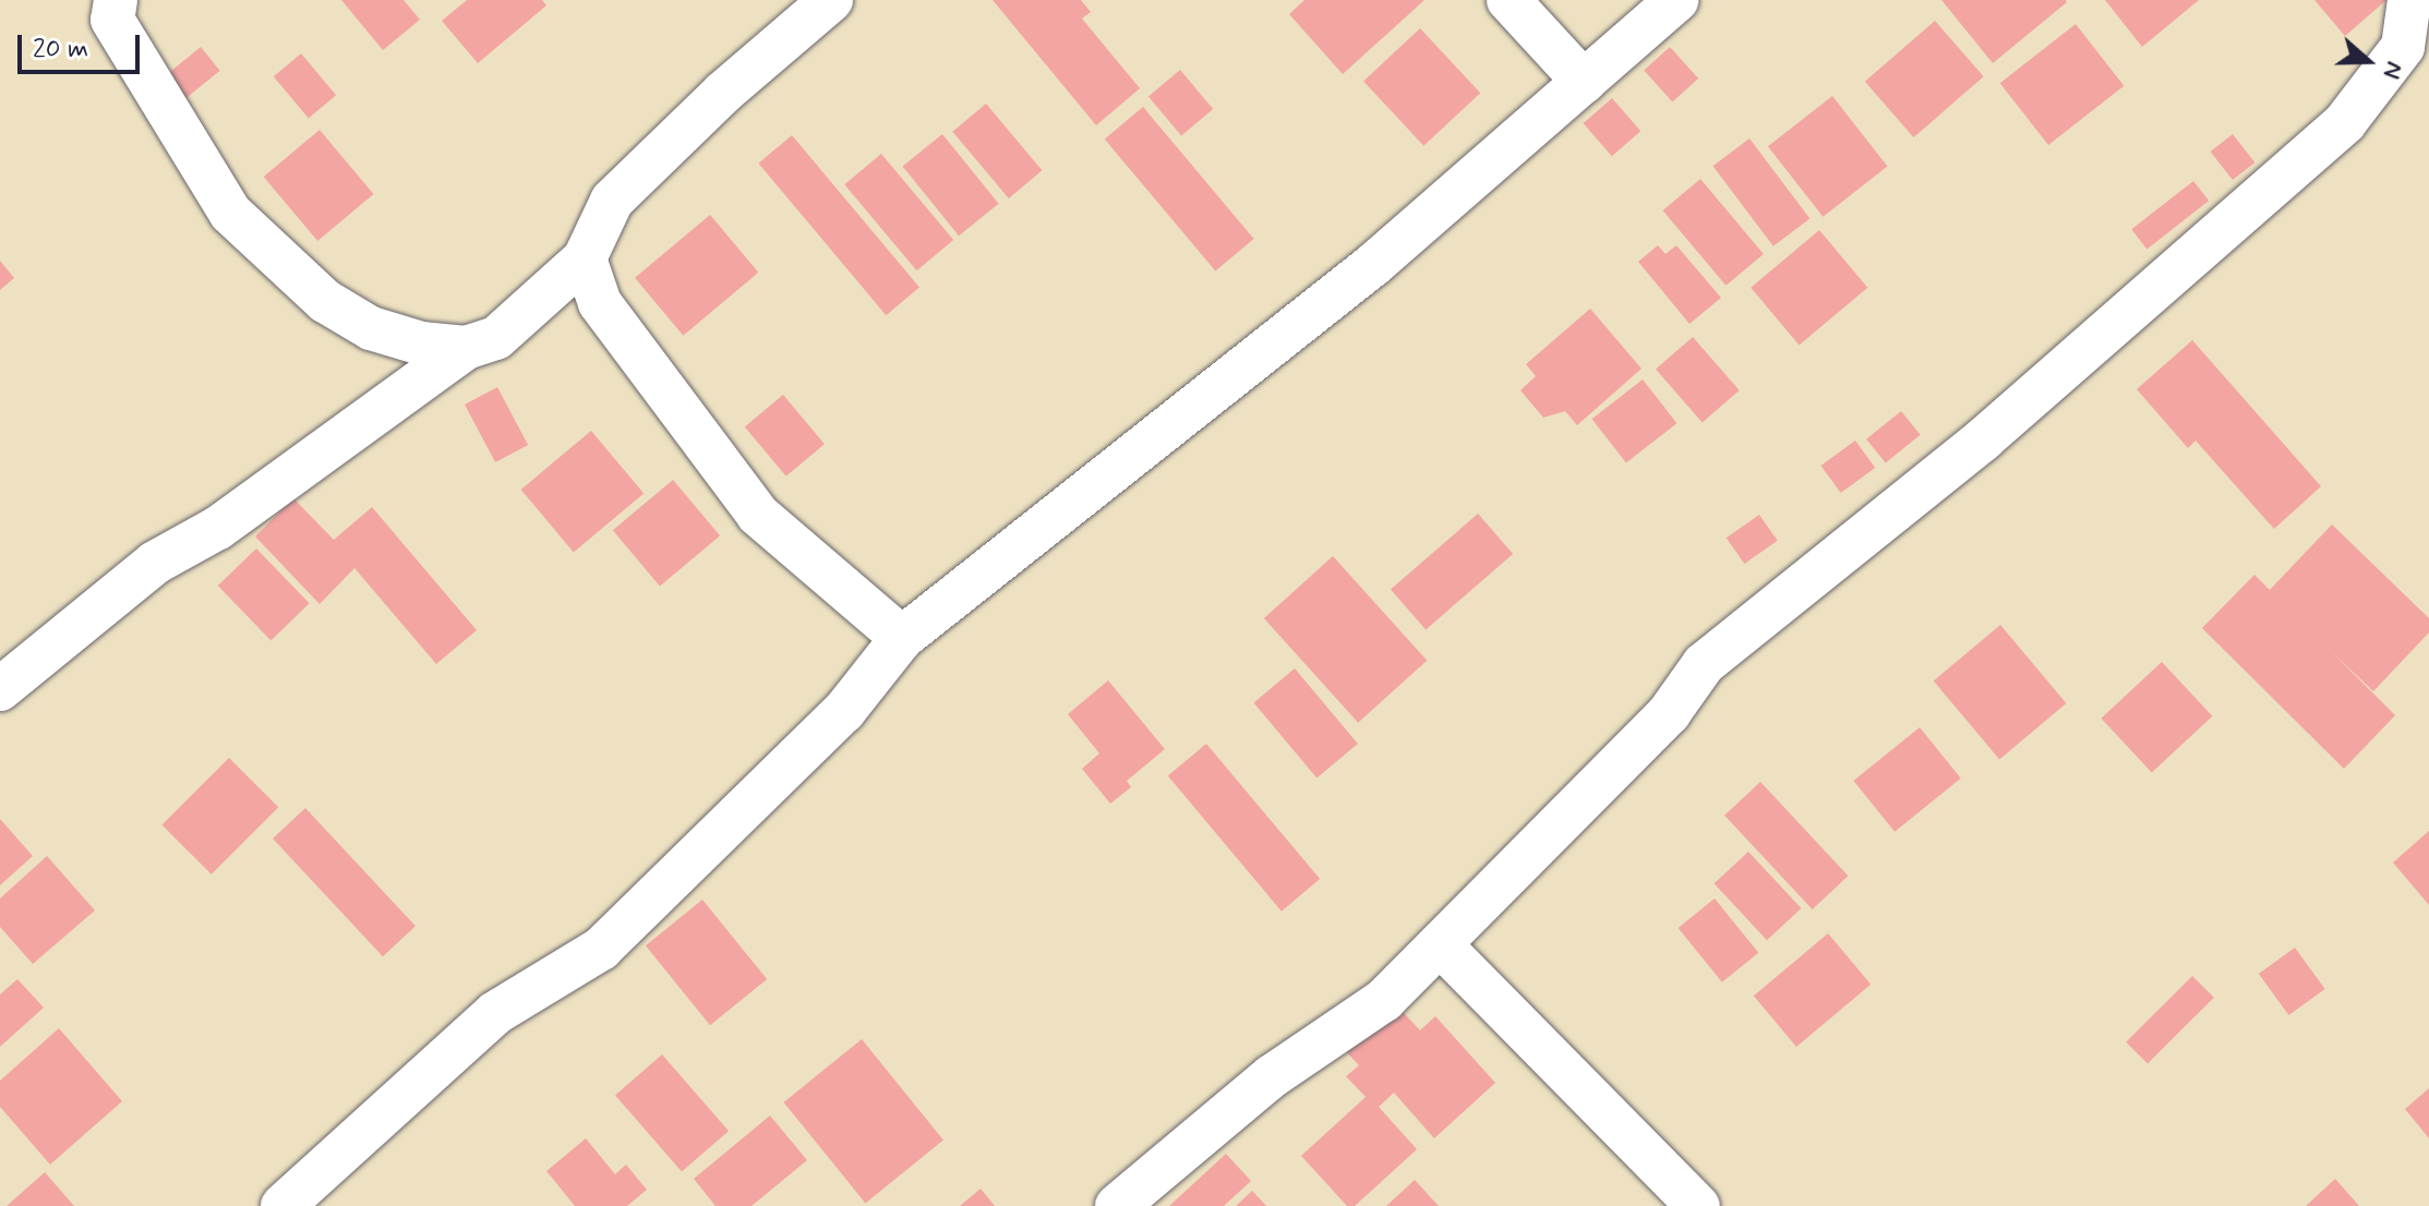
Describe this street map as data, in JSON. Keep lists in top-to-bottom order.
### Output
{
  "scale_bar": "20 m",
  "north": "right"
}
